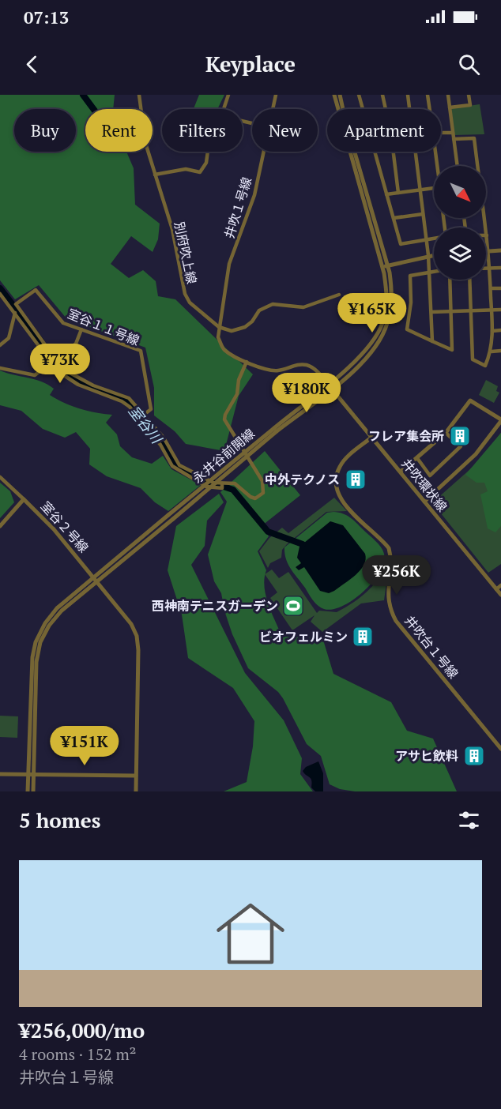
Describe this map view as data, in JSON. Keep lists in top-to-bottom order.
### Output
{
  "streets": {
    "street": [
      "井吹１号線",
      "別府吹上線",
      "室谷１１号線",
      "永井谷前開線",
      "井吹環状線",
      "室谷２号線",
      "井吹台１号線"
    ]
  },
  "crossings": [
    ["井吹１号線", "別府吹上線"],
    ["永井谷前開線", "井吹環状線"],
    ["永井谷前開線", "室谷２号線"],
    ["井吹環状線", "井吹台１号線"]
  ],
  "water": ["室谷川"],
  "places": {
    "building": [
      "フレア集会所",
      "中外テクノス",
      "ビオフェルミン",
      "アサヒ飲料"
    ],
    "sports": ["西神南テニスガーデン"]
  },
  "north": "bottom right",
  "page": {
    "status": "07:13",
    "header": "Keyplace",
    "chip": [
      "Buy",
      "Rent",
      "Filters",
      "New",
      "Apartment"
    ],
    "price": [
      "¥165K",
      "¥73K",
      "¥180K",
      "¥256K",
      "¥151K"
    ],
    "heading": "5 homes",
    "list": [
      {
        "name": "¥256,000/mo",
        "note": "4 rooms · 152 m² · 井吹台１号線"
      }
    ]
  }
}
